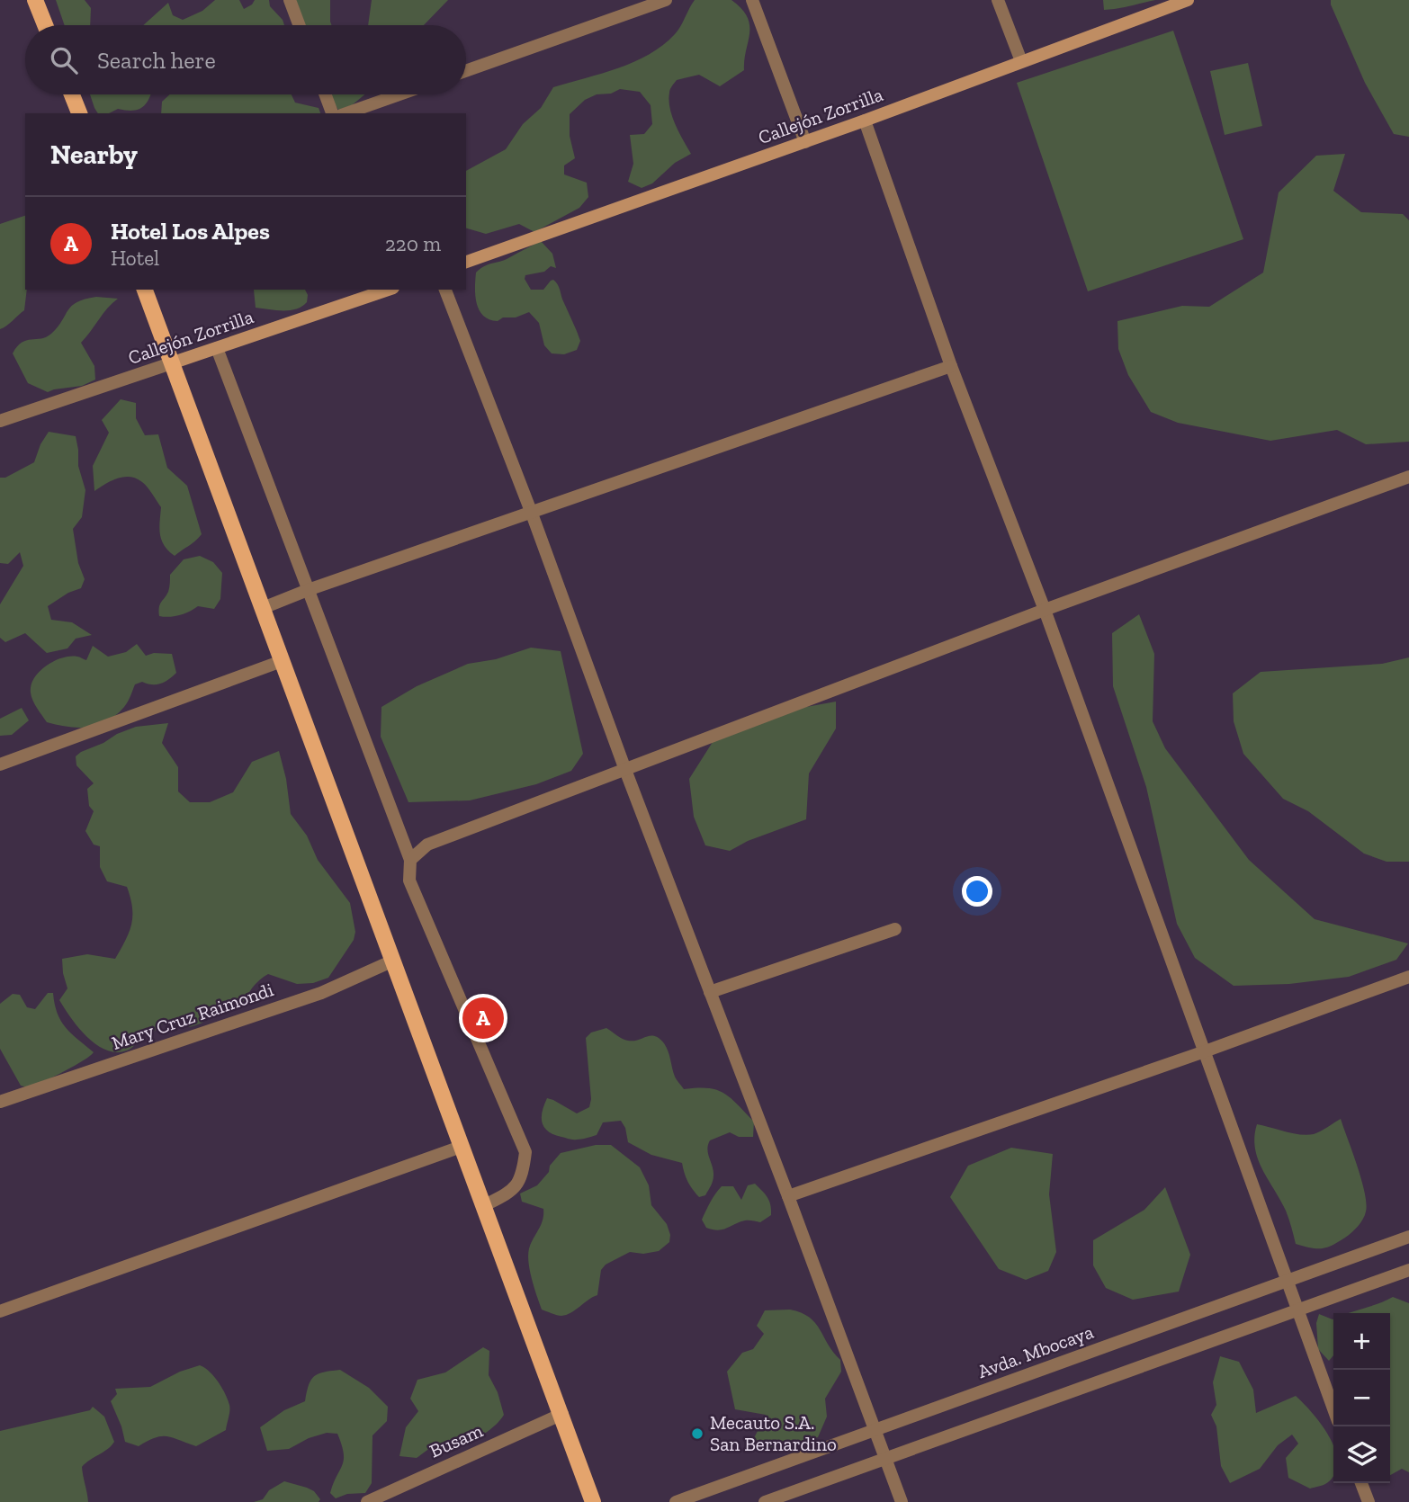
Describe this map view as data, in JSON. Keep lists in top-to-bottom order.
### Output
{
  "streets": {
    "street": [
      "Callejón Zorrilla",
      "Mary Cruz Raimondi",
      "Avda. Mbocaya",
      "Busam"
    ]
  },
  "places": ["Mecauto S.A. San Bernardino"],
  "page": {
    "search": "Search here",
    "heading": "Nearby",
    "list": [
      {
        "mark": "A",
        "name": "Hotel Los Alpes",
        "note": "Hotel",
        "value": "220 m"
      }
    ],
    "pins": "A",
    "map_buttons": ["+", "−"]
  }
}
